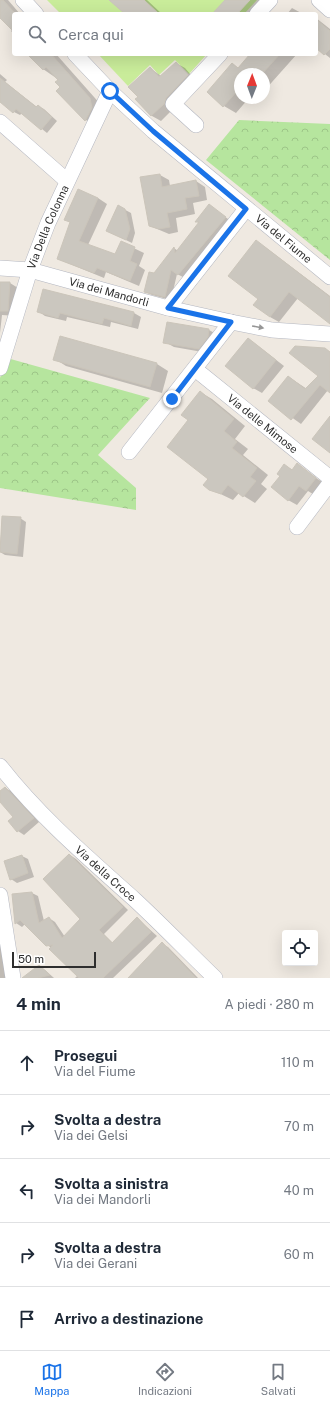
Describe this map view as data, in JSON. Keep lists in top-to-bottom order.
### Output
{
  "streets": {
    "street": [
      "Via Della Colonna",
      "Via del Fiume",
      "Via dei Mandorli",
      "Via delle Mimose",
      "Via della Croce"
    ]
  },
  "crossings": [
    ["Via Della Colonna", "Via del Fiume"],
    ["Via Della Colonna", "Via dei Mandorli"]
  ],
  "scale_bar": "50 m",
  "north": "top",
  "page": {
    "search": "Cerca qui",
    "scale": "50 m",
    "heading": ["4 min", "A piedi · 280 m"],
    "list": [
      ["Prosegui", "Via del Fiume", "110 m"],
      ["Svolta a destra", "Via dei Gelsi", "70 m"],
      ["Svolta a sinistra", "Via dei Mandorli", "40 m"],
      ["Svolta a destra", "Via dei Gerani", "60 m"],
      "Arrivo a destinazione"
    ],
    "nav": ["Mappa", "Indicazioni", "Salvati"]
  }
}
